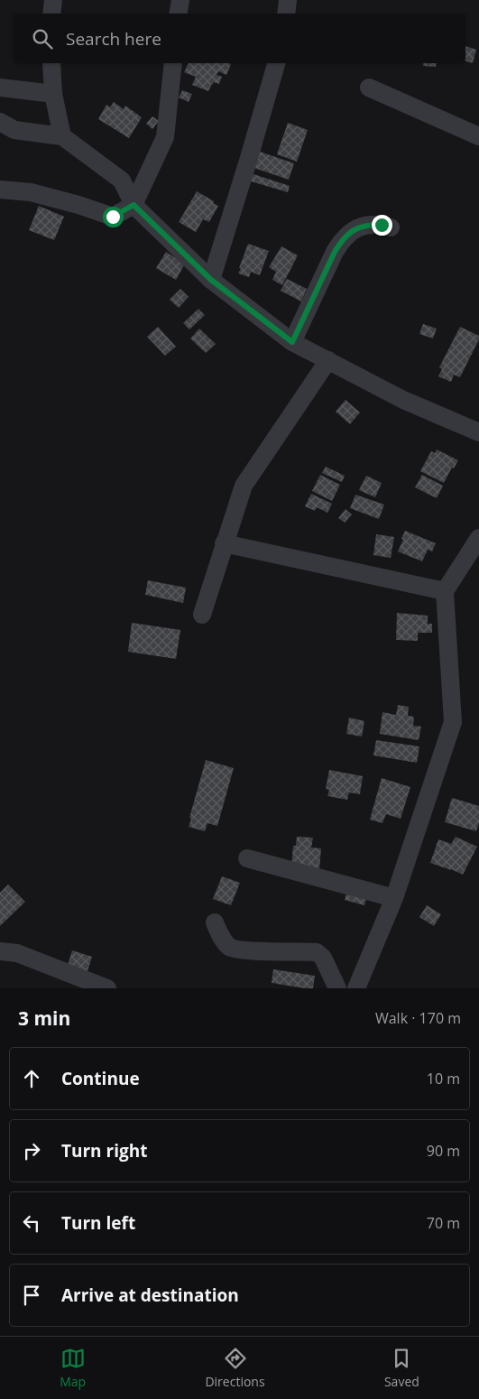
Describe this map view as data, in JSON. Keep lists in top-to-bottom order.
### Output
{
  "page": {
    "search": "Search here",
    "heading": ["3 min", "Walk · 170 m"],
    "list": [
      ["Continue", "10 m"],
      ["Turn right", "90 m"],
      ["Turn left", "70 m"],
      "Arrive at destination"
    ],
    "nav": ["Map", "Directions", "Saved"]
  }
}
